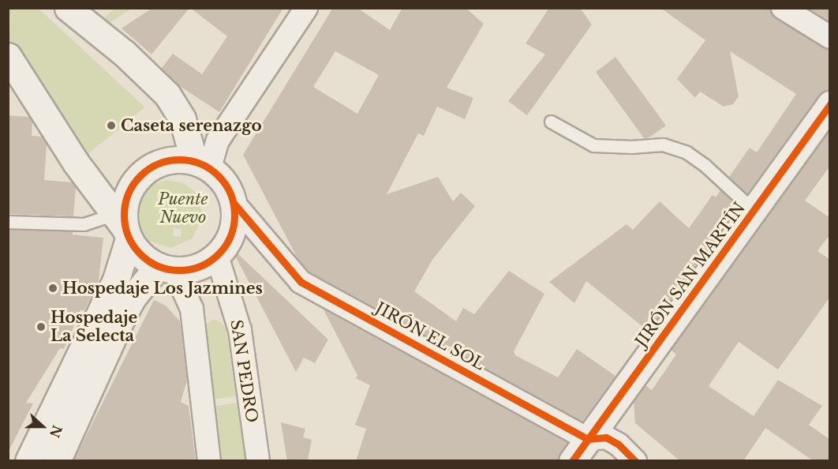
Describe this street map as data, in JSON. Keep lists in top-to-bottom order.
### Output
{
  "streets": {
    "street": ["JIRÓN SAN MARTÍN", "JIRÓN EL SOL", "SAN PEDRO"]
  },
  "crossings": [
    ["JIRÓN SAN MARTÍN", "JIRÓN EL SOL"],
    ["JIRÓN EL SOL", "SAN PEDRO"]
  ],
  "parks": ["Puente Nuevo"],
  "places": ["Caseta serenazgo", "Hospedaje Los Jazmines", "Hospedaje La Selecta"],
  "north": "right"
}
